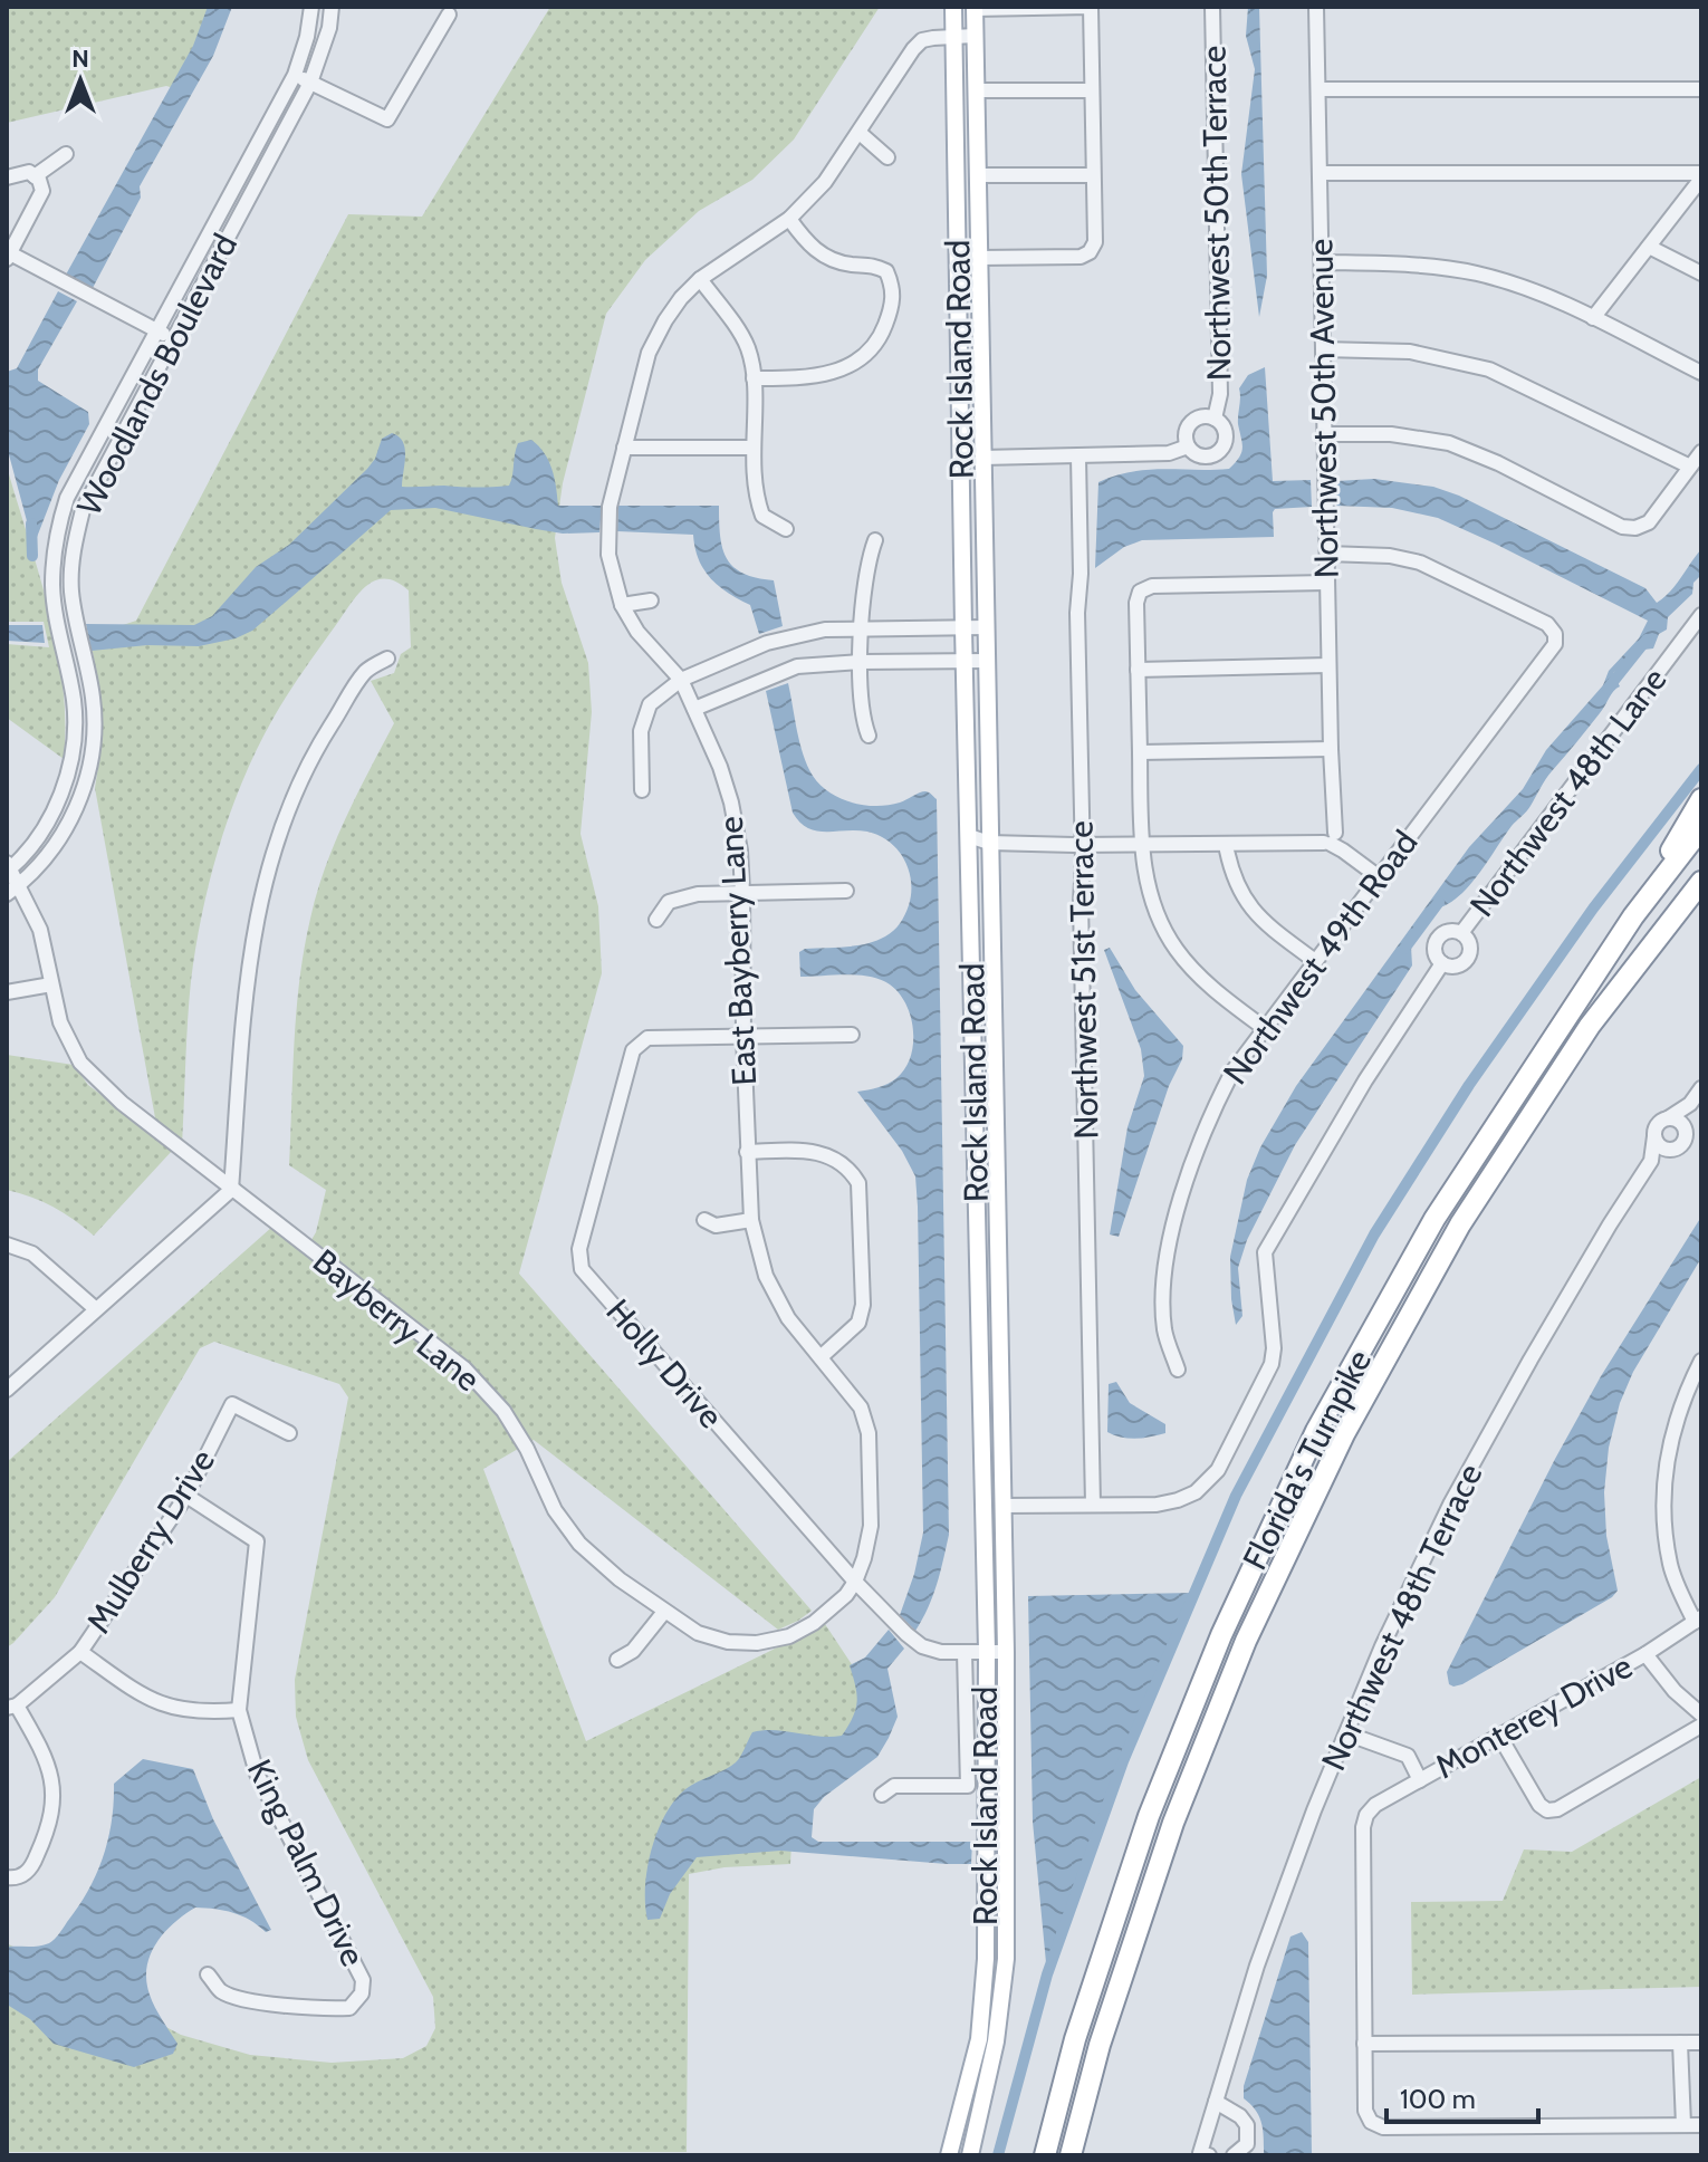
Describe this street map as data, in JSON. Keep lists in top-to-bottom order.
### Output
{
  "streets": {
    "highway": ["Florida's Turnpike"],
    "main road": ["Rock Island Road"],
    "street": [
      "Northwest 50th Terrace",
      "Woodlands Boulevard",
      "Northwest 50th Avenue",
      "Northwest 48th Lane",
      "East Bayberry Lane",
      "Northwest 49th Road",
      "Northwest 51st Terrace",
      "Bayberry Lane",
      "Holly Drive",
      "Mulberry Drive",
      "Northwest 48th Terrace",
      "Monterey Drive",
      "King Palm Drive"
    ]
  },
  "crossings": [
    ["Rock Island Road", "Northwest 48th Lane"],
    ["Rock Island Road", "East Bayberry Lane"],
    ["Rock Island Road", "Holly Drive"],
    ["Woodlands Boulevard", "Bayberry Lane"],
    ["Northwest 50th Avenue", "Northwest 49th Road"],
    ["Northwest 48th Lane", "Northwest 51st Terrace"],
    ["East Bayberry Lane", "Bayberry Lane"],
    ["East Bayberry Lane", "Holly Drive"],
    ["Bayberry Lane", "Holly Drive"],
    ["Mulberry Drive", "King Palm Drive"]
  ],
  "scale_bar": "100 m",
  "north": "top"
}
